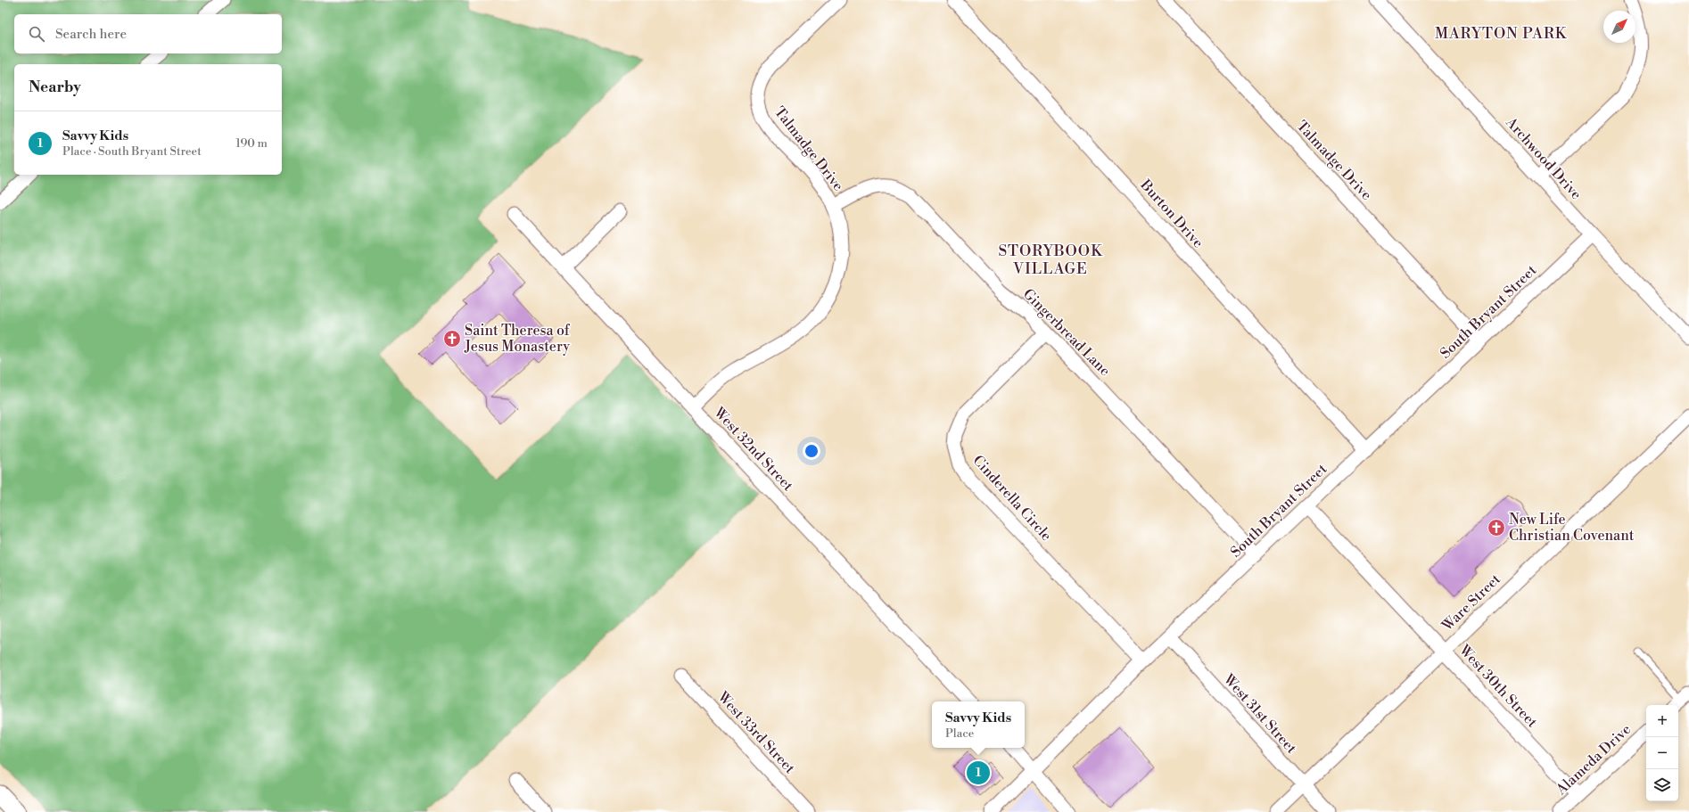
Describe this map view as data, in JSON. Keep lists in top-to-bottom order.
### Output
{
  "streets": {
    "street": [
      "Talmadge Drive",
      "Archwood Drive",
      "Burton Drive",
      "South Bryant Street",
      "Gingerbread Lane",
      "West 32nd Street",
      "Cinderella Circle",
      "Ware Street",
      "West 30th Street",
      "West 31st Street",
      "West 33rd Street",
      "Alameda Drive"
    ]
  },
  "crossings": [
    ["Talmadge Drive", "South Bryant Street"],
    ["Talmadge Drive", "Gingerbread Lane"],
    ["Talmadge Drive", "West 32nd Street"],
    ["Archwood Drive", "South Bryant Street"],
    ["Burton Drive", "South Bryant Street"],
    ["South Bryant Street", "Gingerbread Lane"],
    ["South Bryant Street", "Cinderella Circle"],
    ["South Bryant Street", "West 30th Street"],
    ["South Bryant Street", "West 31st Street"],
    ["Gingerbread Lane", "Cinderella Circle"],
    ["Ware Street", "West 30th Street"],
    ["Ware Street", "West 31st Street"],
    ["West 30th Street", "Alameda Drive"]
  ],
  "districts": ["MARYTON PARK", "STORYBOOK VILLAGE"],
  "places": {
    "church": ["Saint Theresa of Jesus Monastery", "New Life Christian Covenant"]
  },
  "north": "top right",
  "page": {
    "search": "Search here",
    "heading": "Nearby",
    "list": [
      {
        "mark": "1",
        "name": "Savvy Kids",
        "note": "Place · South Bryant Street",
        "value": "190 m"
      }
    ],
    "popup": ["Savvy Kids", "Place"],
    "map_buttons": ["+", "−"],
    "pins": "1"
  }
}
